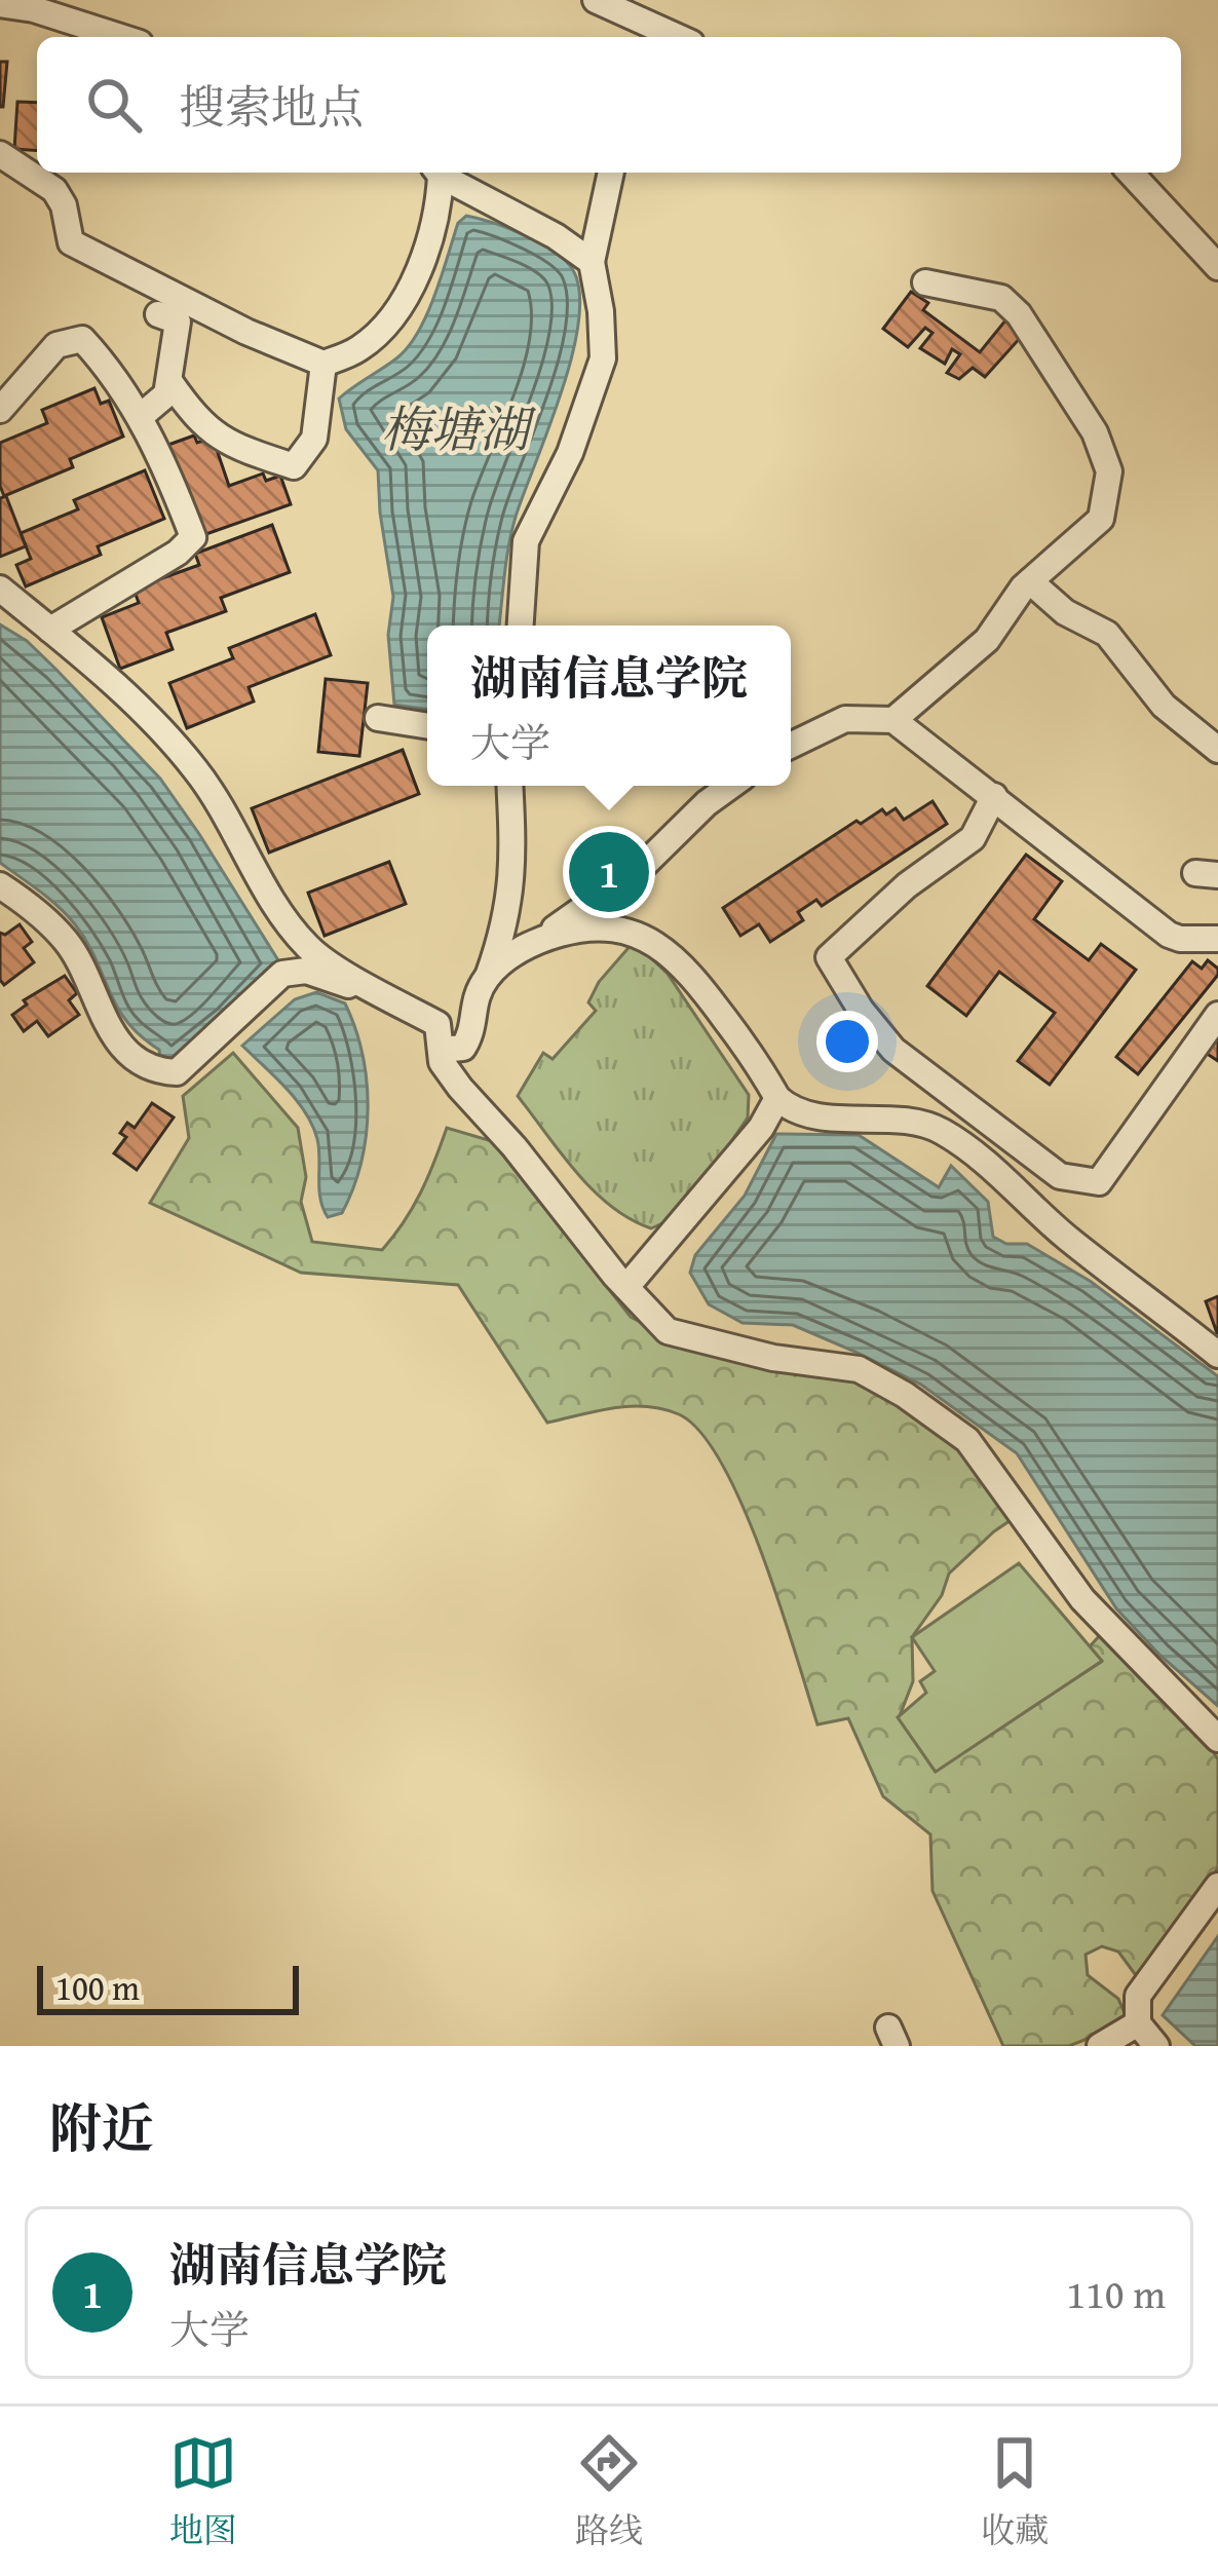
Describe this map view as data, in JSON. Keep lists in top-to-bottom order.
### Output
{
  "water": ["梅塘湖"],
  "scale_bar": "100 m",
  "page": {
    "search": "搜索地点",
    "popup": ["湖南信息学院", "大学"],
    "pins": "1",
    "scale": "100 m",
    "heading": "附近",
    "list": [
      {
        "mark": "1",
        "name": "湖南信息学院",
        "note": "大学",
        "value": "110 m"
      }
    ],
    "nav": ["地图", "路线", "收藏"]
  }
}
